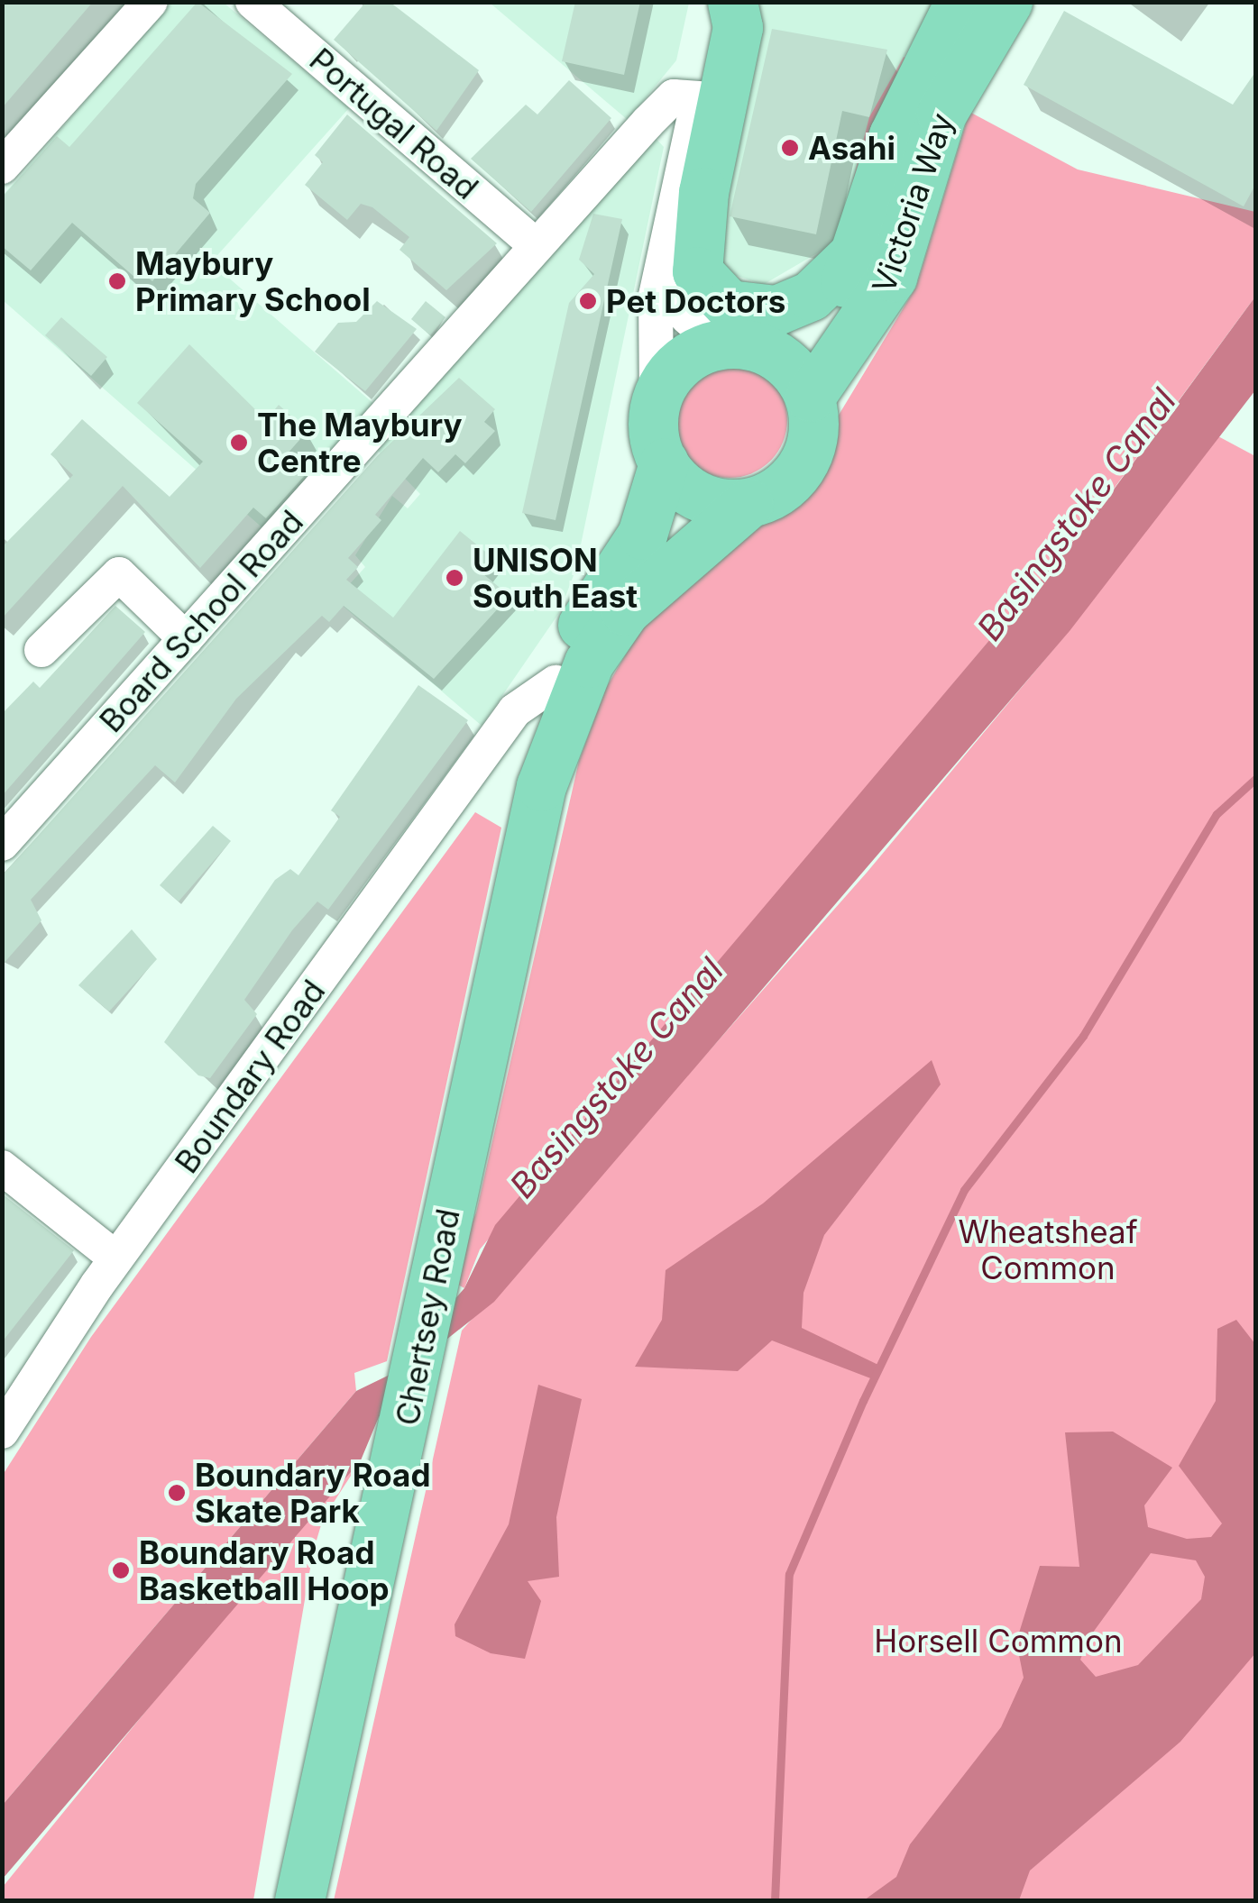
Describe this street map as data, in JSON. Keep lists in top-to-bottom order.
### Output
{
  "streets": {
    "main road": ["Victoria Way", "Chertsey Road"],
    "street": ["Portugal Road", "Board School Road", "Boundary Road"]
  },
  "crossings": [
    ["Portugal Road", "Board School Road"],
    ["Victoria Way", "Chertsey Road"],
    ["Boundary Road", "Chertsey Road"]
  ],
  "water": ["Basingstoke Canal"],
  "parks": ["Wheatsheaf Common", "Horsell Common"],
  "places": [
    "Asahi",
    "Maybury Primary School",
    "Pet Doctors",
    "The Maybury Centre",
    "UNISON South East",
    "Boundary Road Skate Park",
    "Boundary Road Basketball Hoop"
  ]
}
